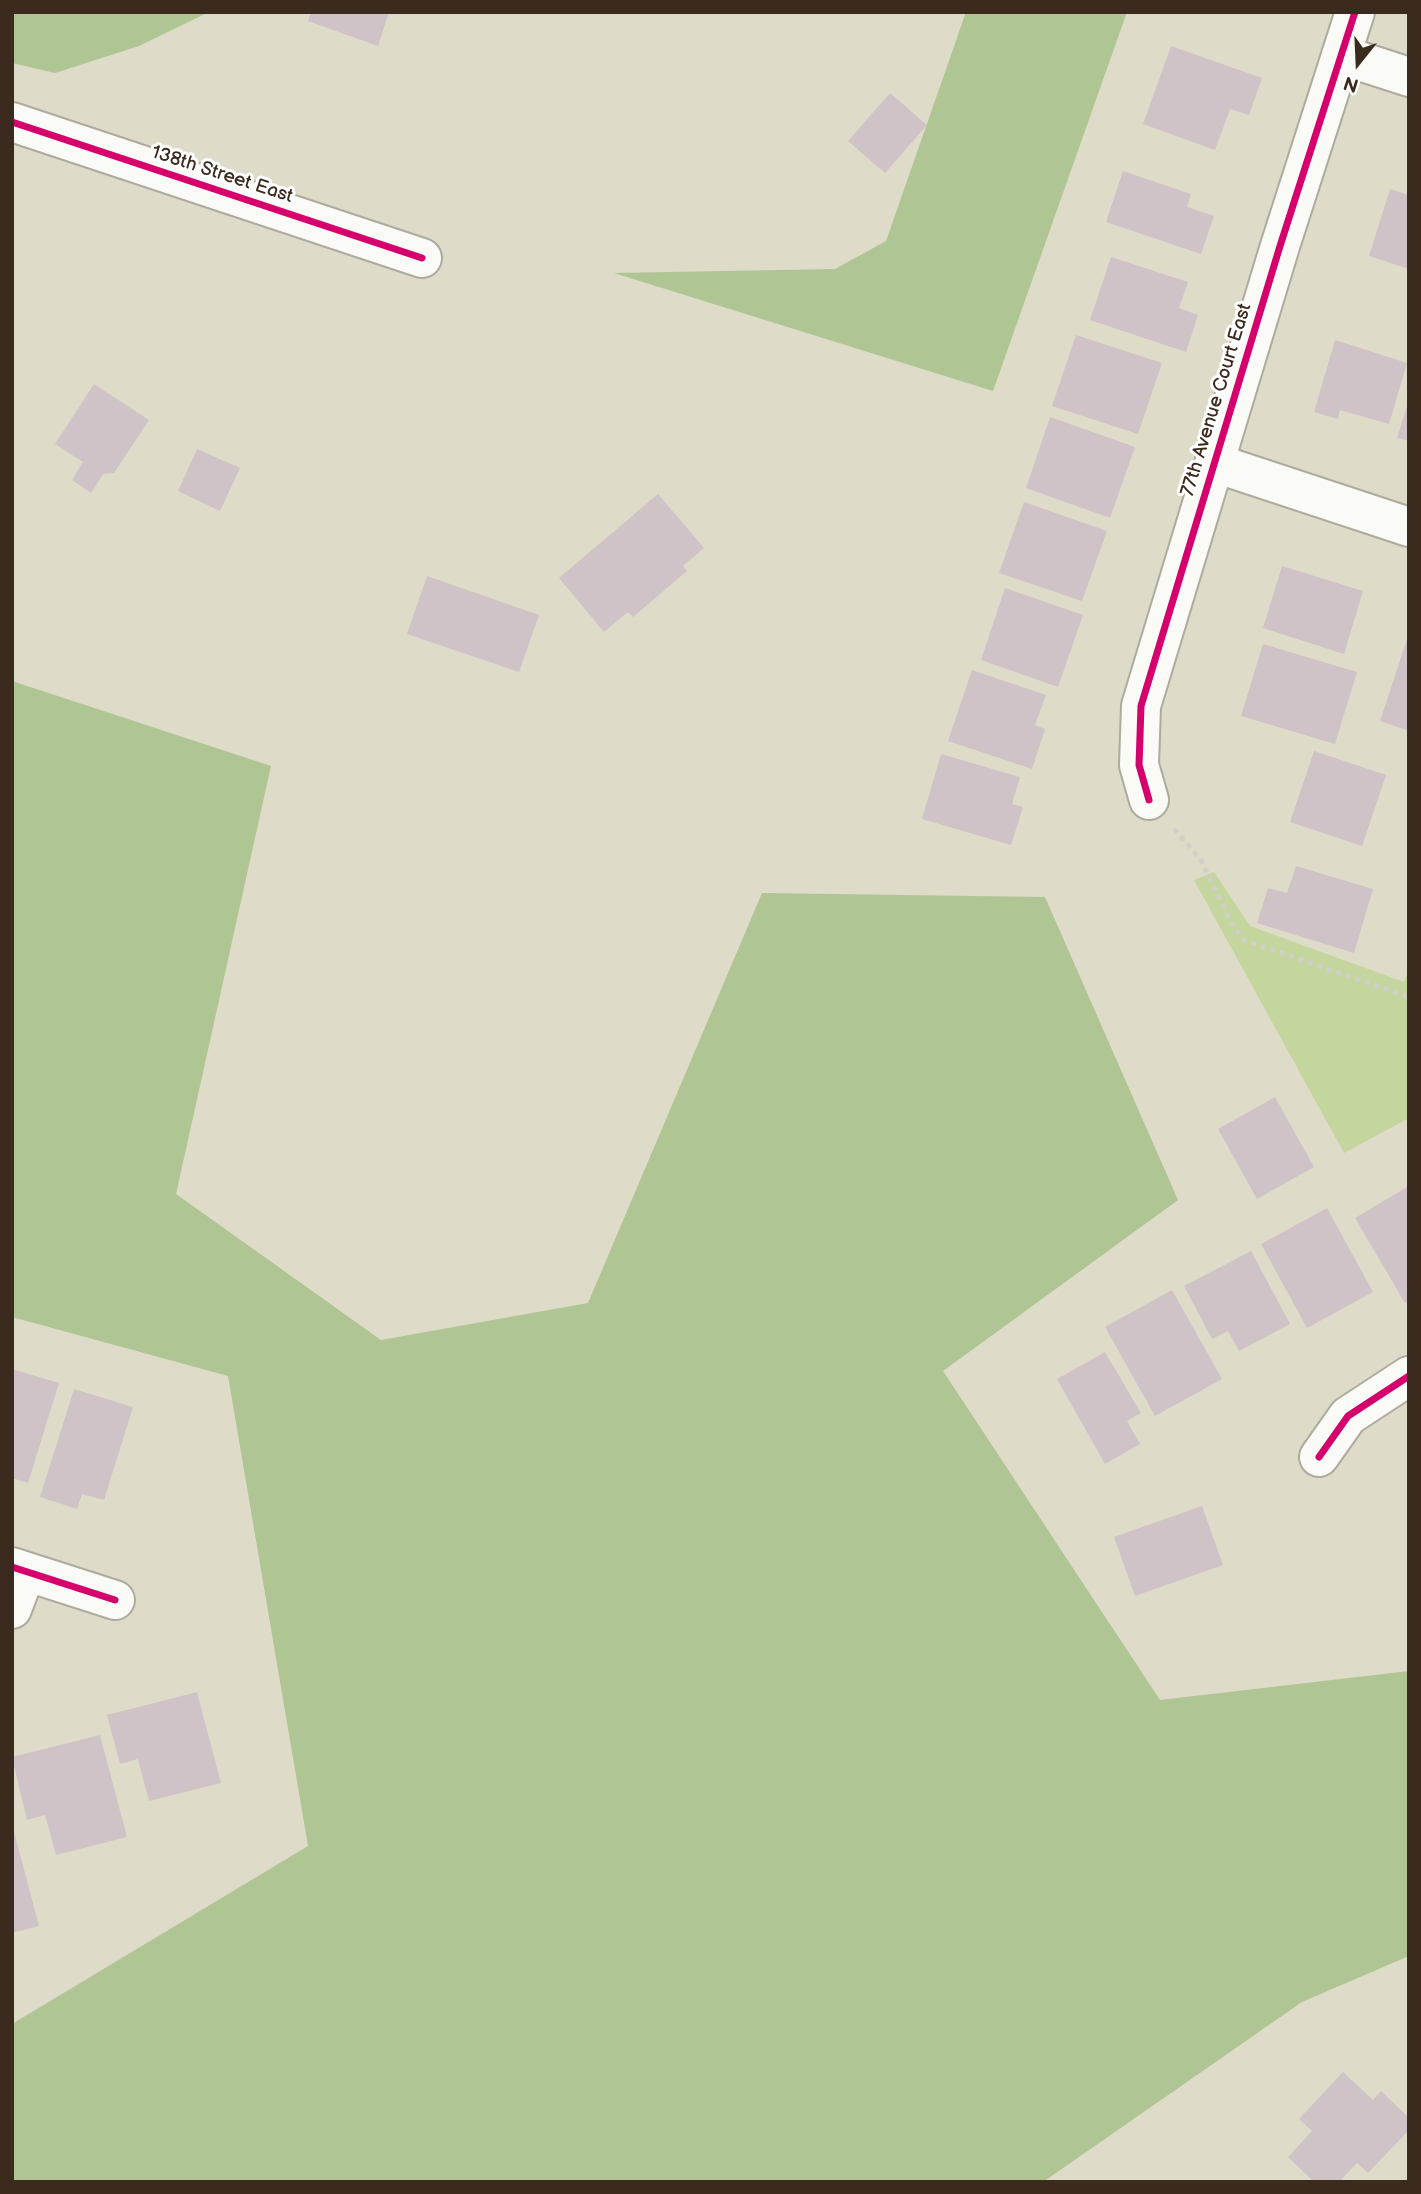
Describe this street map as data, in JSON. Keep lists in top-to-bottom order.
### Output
{
  "streets": {
    "street": ["138th Street East", "77th Avenue Court East"]
  },
  "north": "bottom"
}
